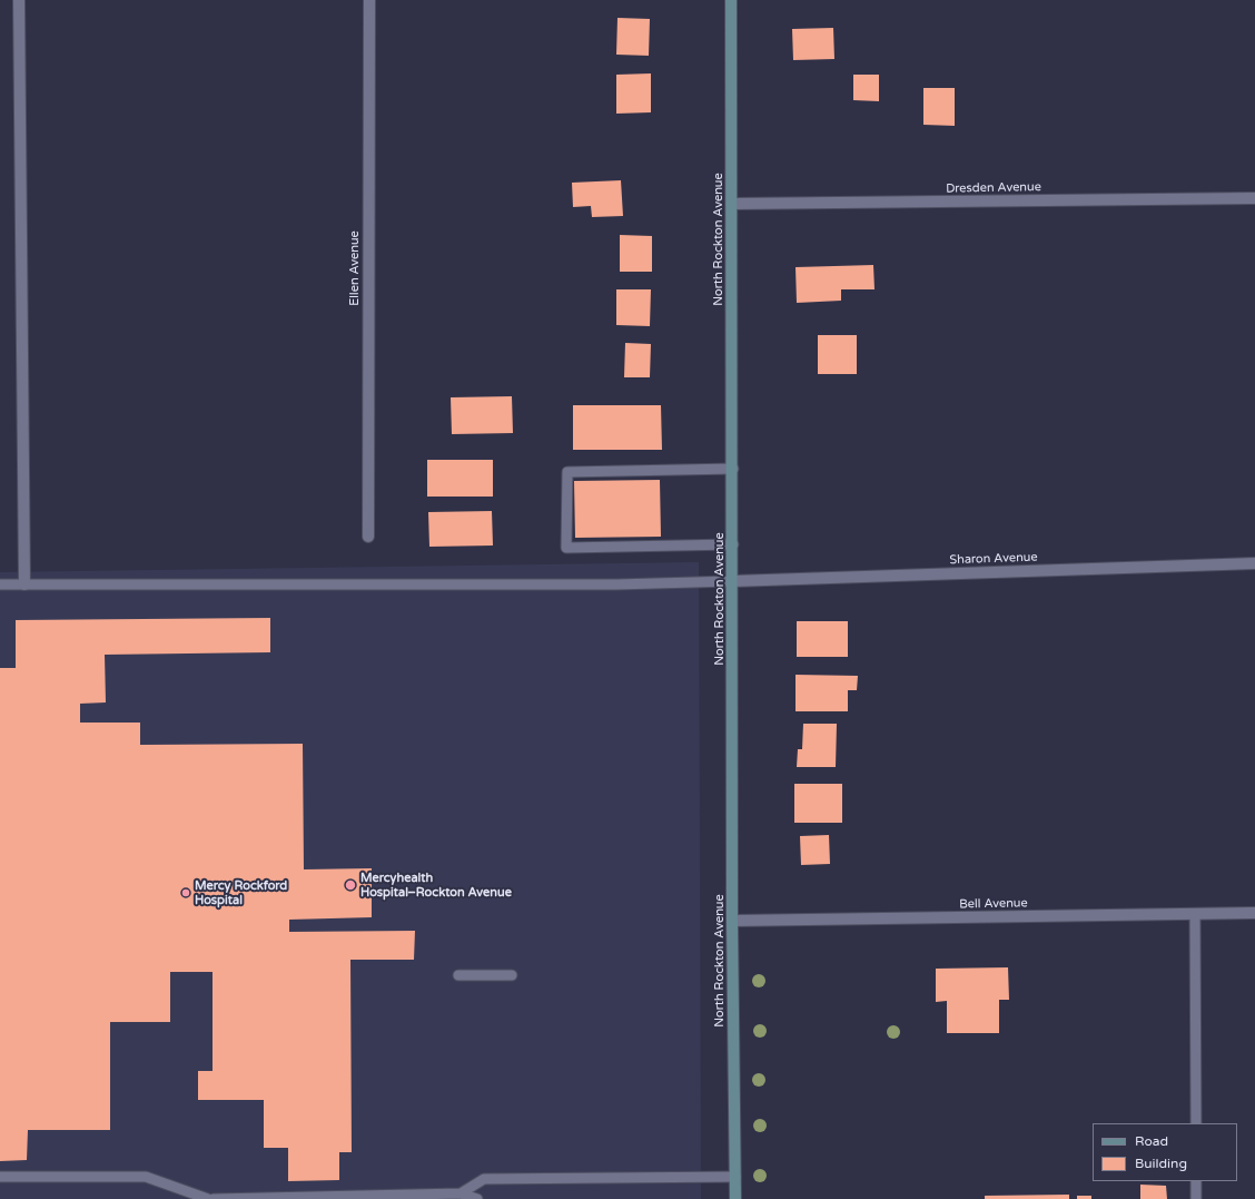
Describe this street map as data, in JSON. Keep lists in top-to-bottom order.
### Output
{
  "streets": {
    "main road": ["North Rockton Avenue"],
    "street": [
      "Dresden Avenue",
      "Ellen Avenue",
      "Sharon Avenue",
      "Bell Avenue"
    ]
  },
  "crossings": [
    ["Dresden Avenue", "North Rockton Avenue"],
    ["North Rockton Avenue", "Sharon Avenue"],
    ["North Rockton Avenue", "Bell Avenue"]
  ],
  "places": ["Mercyhealth Hospital–Rockton Avenue", "Mercy Rockford Hospital"],
  "legend": ["Road", "Building"]
}
